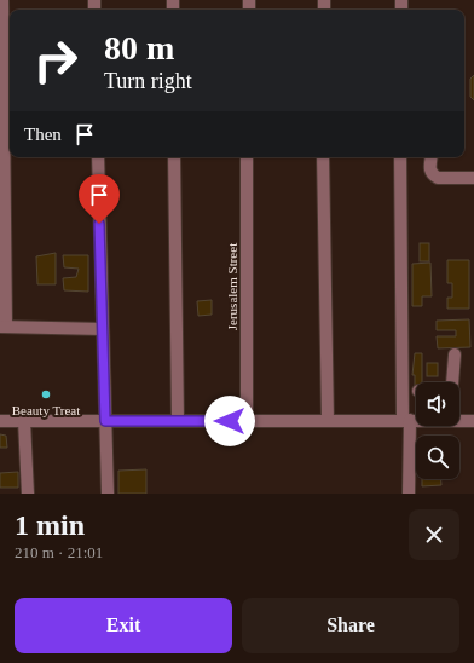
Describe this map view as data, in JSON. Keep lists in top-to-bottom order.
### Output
{
  "streets": {
    "street": ["Jerusalem Street"]
  },
  "places": ["Beauty Treat"],
  "page": {
    "turn": ["80 m", "Turn right"],
    "then": "Then",
    "heading": ["1 min", "210 m · 21:01"],
    "buttons": ["Exit", "Share"]
  }
}
